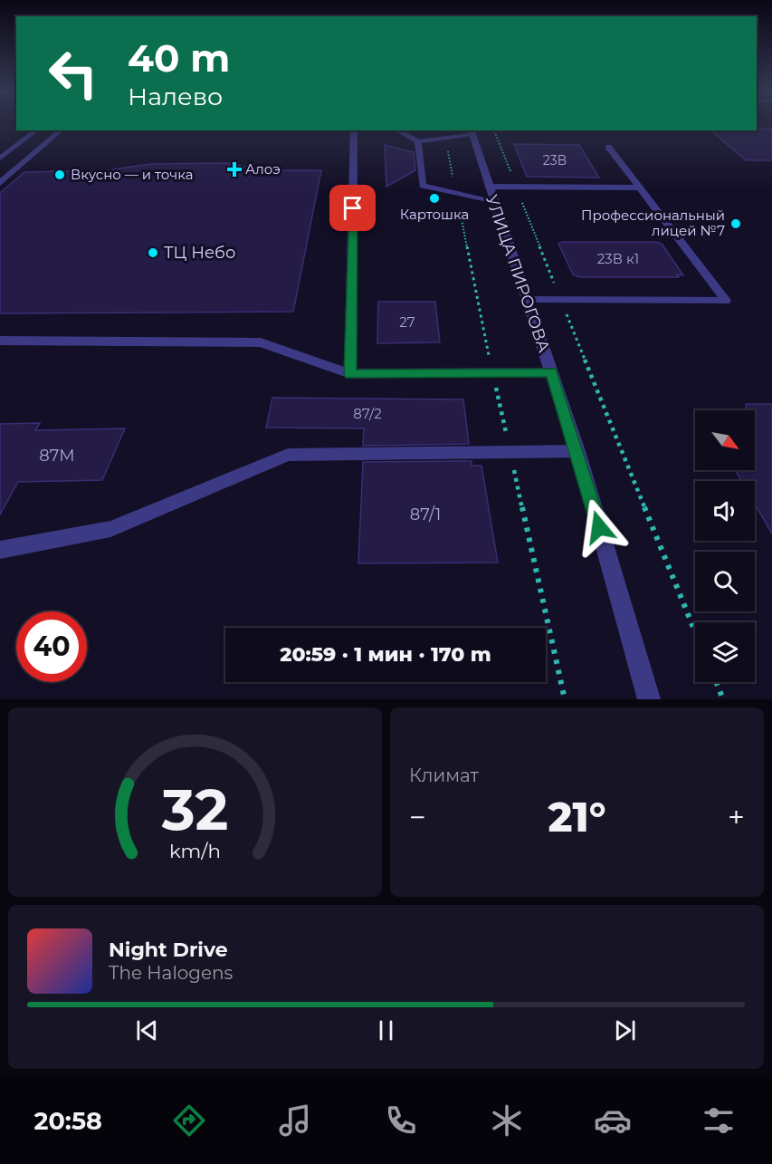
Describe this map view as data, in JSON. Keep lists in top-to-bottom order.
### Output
{
  "streets": {
    "street": ["УЛИЦА ПИРОГОВА"]
  },
  "places": {
    "health": ["Алоэ"],
    "other": [
      "Вкусно — и точка",
      "Картошка",
      "Профессиональный лицей №7",
      "ТЦ Небо"
    ]
  },
  "house_numbers": [
    "23В",
    "23В к1",
    "27",
    "87/2",
    "87М",
    "87/1"
  ],
  "north": "bottom right",
  "page": {
    "turn": ["40 m", "Налево"],
    "limit": "40",
    "trip": "20:59 · 1 мин · 170 m",
    "tile": "Климат",
    "heat": ["−", "21°", "+"],
    "song": ["Night Drive", "The Halogens"],
    "tabs": "20:58",
    "gauge": ["32", "km/h"]
  }
}
